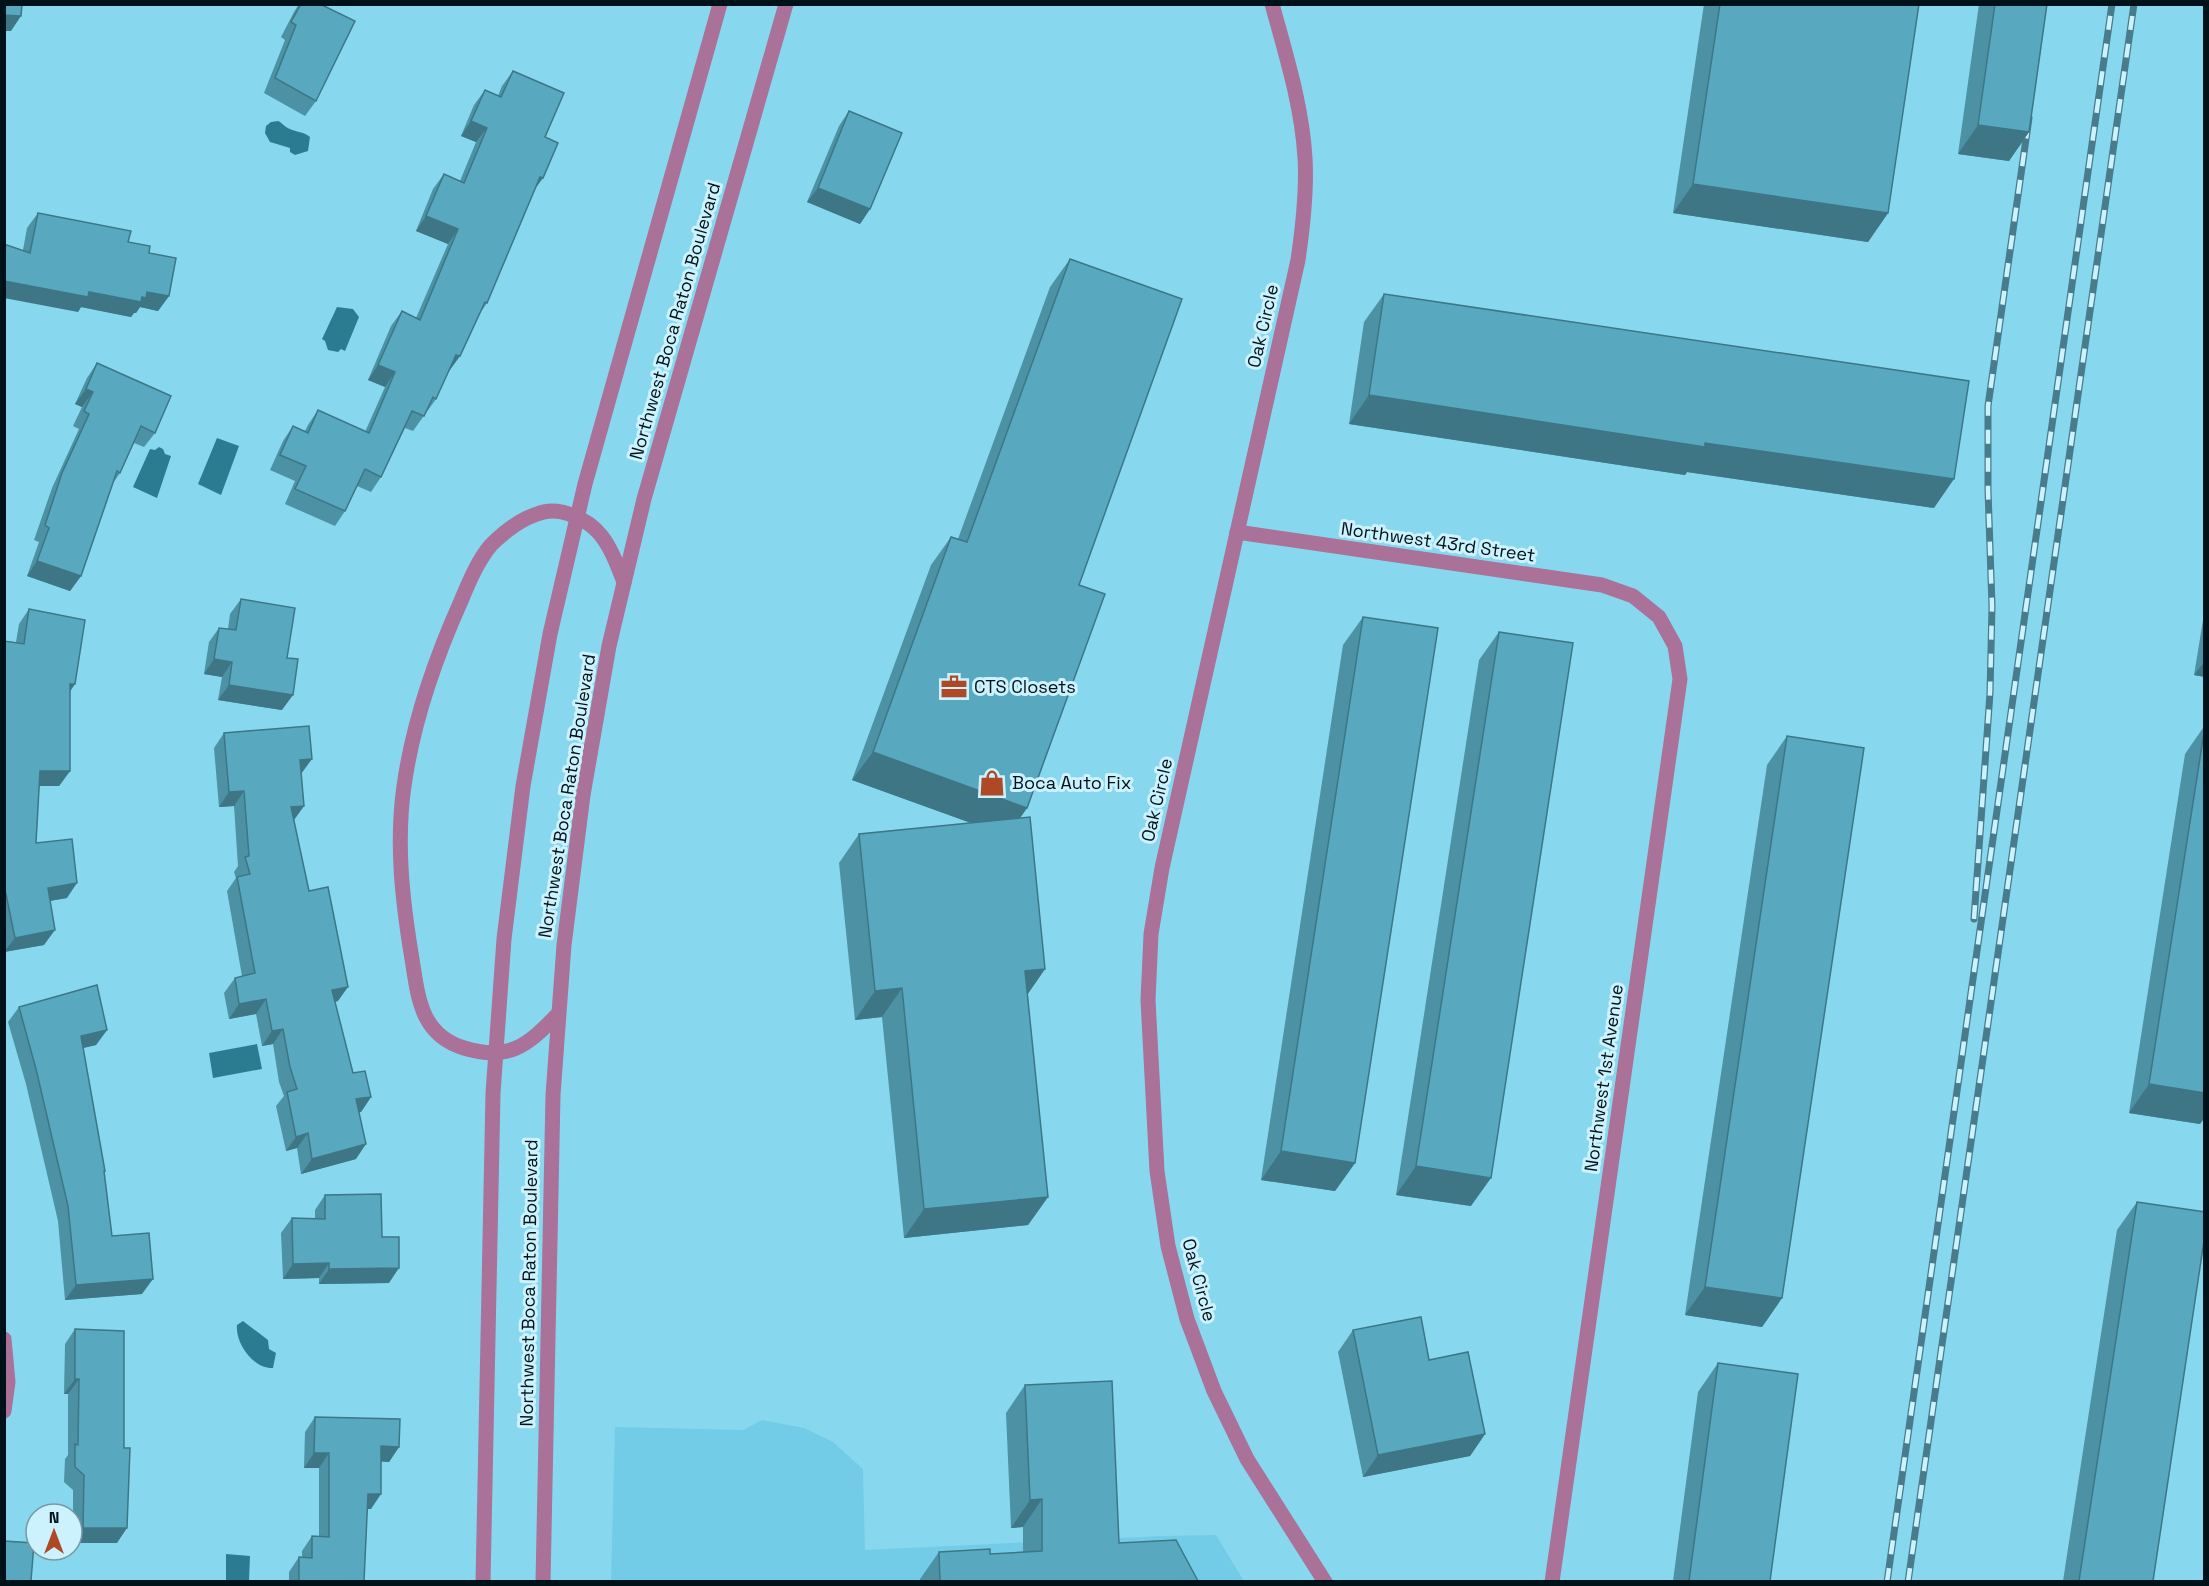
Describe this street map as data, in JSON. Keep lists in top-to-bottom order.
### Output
{
  "streets": {
    "street": [
      "Northwest Boca Raton Boulevard",
      "Oak Circle",
      "Northwest 43rd Street",
      "Northwest 1st Avenue"
    ]
  },
  "crossings": [
    ["Oak Circle", "Northwest 43rd Street"],
    ["Northwest 43rd Street", "Northwest 1st Avenue"]
  ],
  "places": {
    "office": ["CTS Closets"],
    "shop": ["Boca Auto Fix"]
  },
  "north": "top"
}
